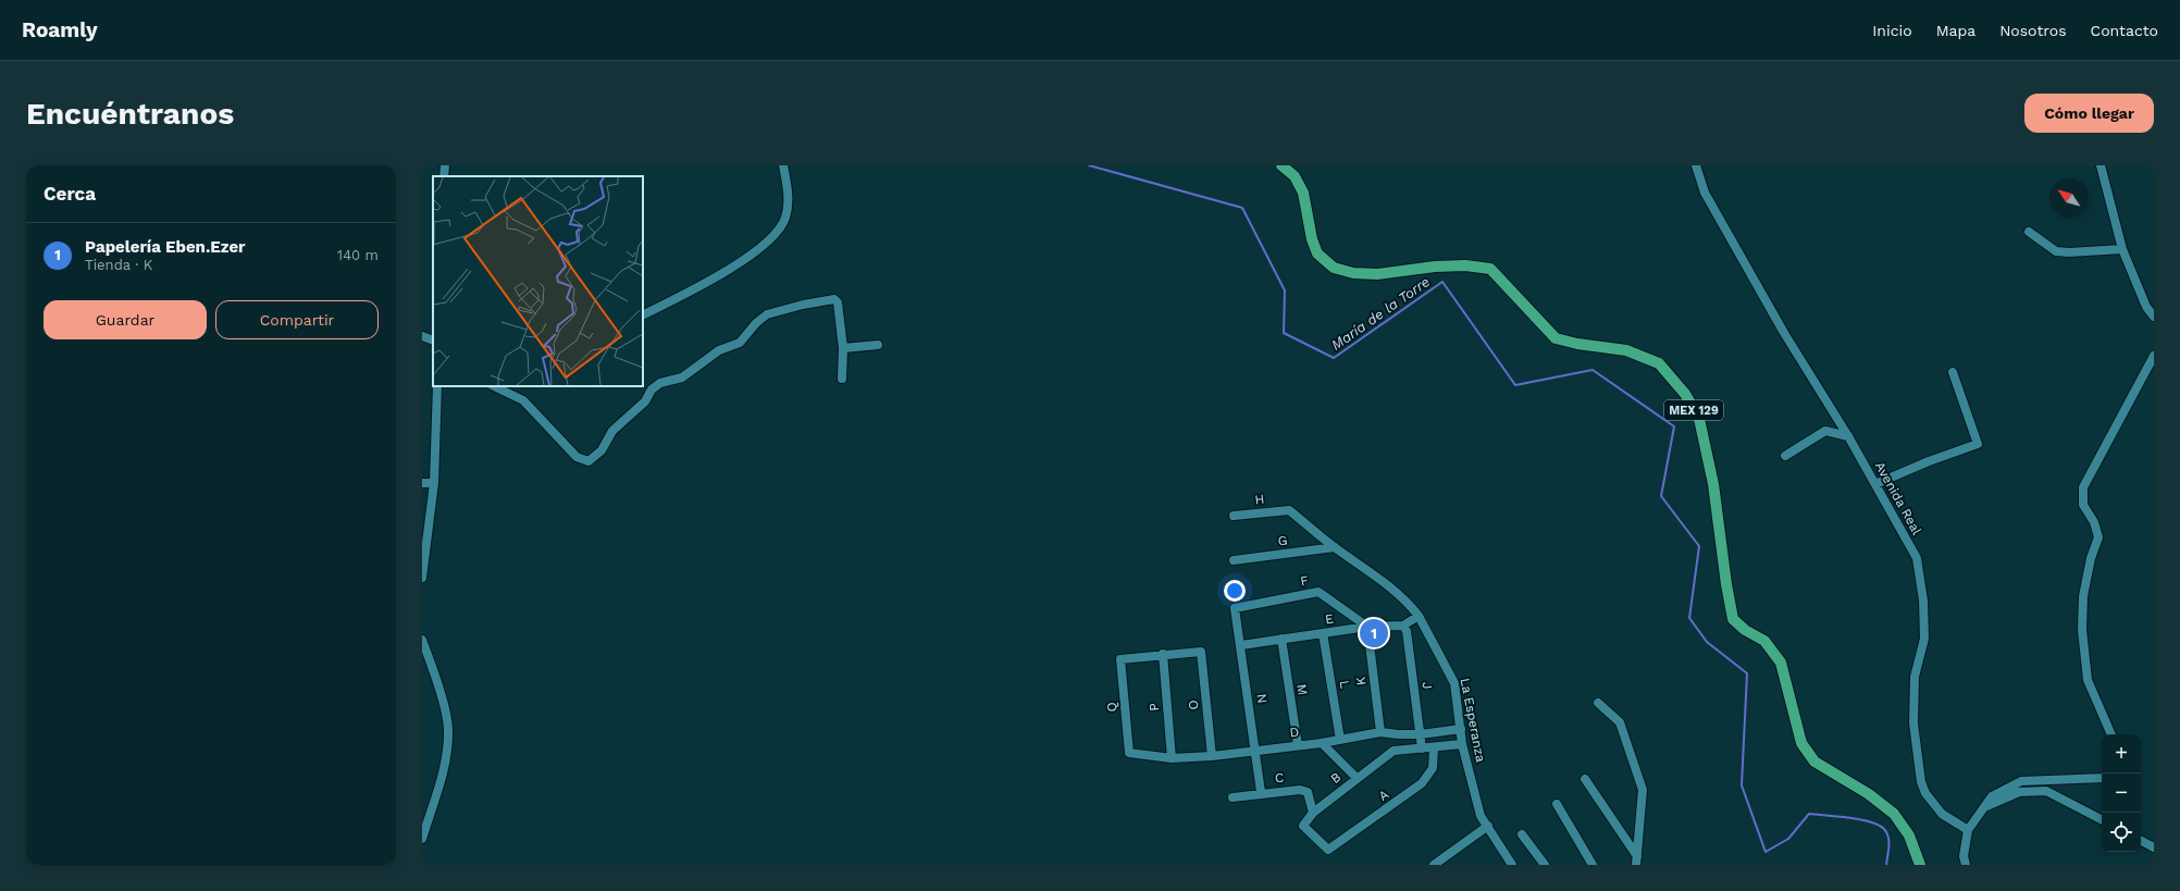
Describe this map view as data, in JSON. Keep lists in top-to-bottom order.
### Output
{
  "streets": {
    "main road": ["MEX 129"],
    "street": [
      "Avenida Real",
      "H",
      "G",
      "F",
      "E",
      "K",
      "L",
      "J",
      "M",
      "N",
      "O",
      "Q",
      "P",
      "La Esperanza",
      "D",
      "C",
      "B",
      "A"
    ]
  },
  "crossings": [
    ["H", "La Esperanza"],
    ["G", "La Esperanza"],
    ["F", "E"],
    ["F", "K"],
    ["F", "N"],
    ["E", "K"],
    ["E", "L"],
    ["E", "J"],
    ["E", "M"],
    ["E", "N"],
    ["K", "D"],
    ["L", "D"],
    ["J", "D"],
    ["J", "B"],
    ["M", "D"],
    ["N", "D"],
    ["N", "C"],
    ["O", "Q"],
    ["O", "P"],
    ["O", "D"],
    ["Q", "P"],
    ["Q", "D"],
    ["P", "D"],
    ["La Esperanza", "D"],
    ["C", "B"],
    ["C", "A"],
    ["B", "A"]
  ],
  "water": ["María de la Torre"],
  "north": "top left",
  "page": {
    "header": "Roamly",
    "nav": [
      "Inicio",
      "Mapa",
      "Nosotros",
      "Contacto"
    ],
    "buttons": [
      "Cómo llegar",
      ["Guardar", "Compartir"]
    ],
    "title": "Encuéntranos",
    "heading": "Cerca",
    "list": [
      {
        "mark": "1",
        "name": "Papelería Eben.Ezer",
        "note": "Tienda · K",
        "value": "140 m"
      }
    ],
    "pins": "1",
    "map_buttons": ["+", "−"]
  }
}
